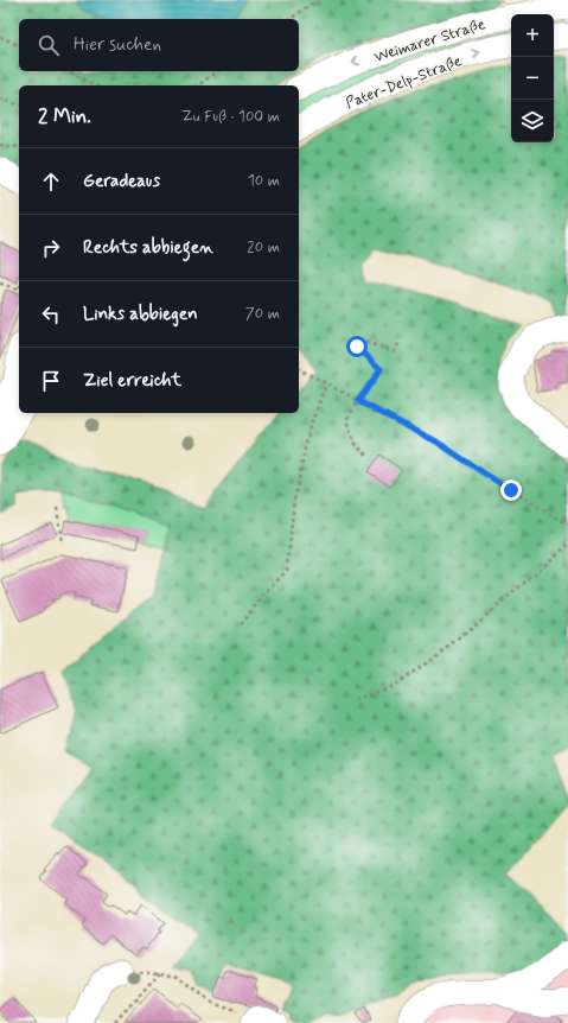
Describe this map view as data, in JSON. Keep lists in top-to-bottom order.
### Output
{
  "streets": {
    "street": ["Weimarer Straße", "Pater-Delp-Straße"]
  },
  "one_way": ["Weimarer Straße", "Pater-Delp-Straße"],
  "page": {
    "map_buttons": ["+", "−"],
    "search": "Hier suchen",
    "heading": ["2 Min.", "Zu Fuß · 100 m"],
    "list": [
      ["Geradeaus", "10 m"],
      ["Rechts abbiegen", "20 m"],
      ["Links abbiegen", "70 m"],
      "Ziel erreicht"
    ]
  }
}
